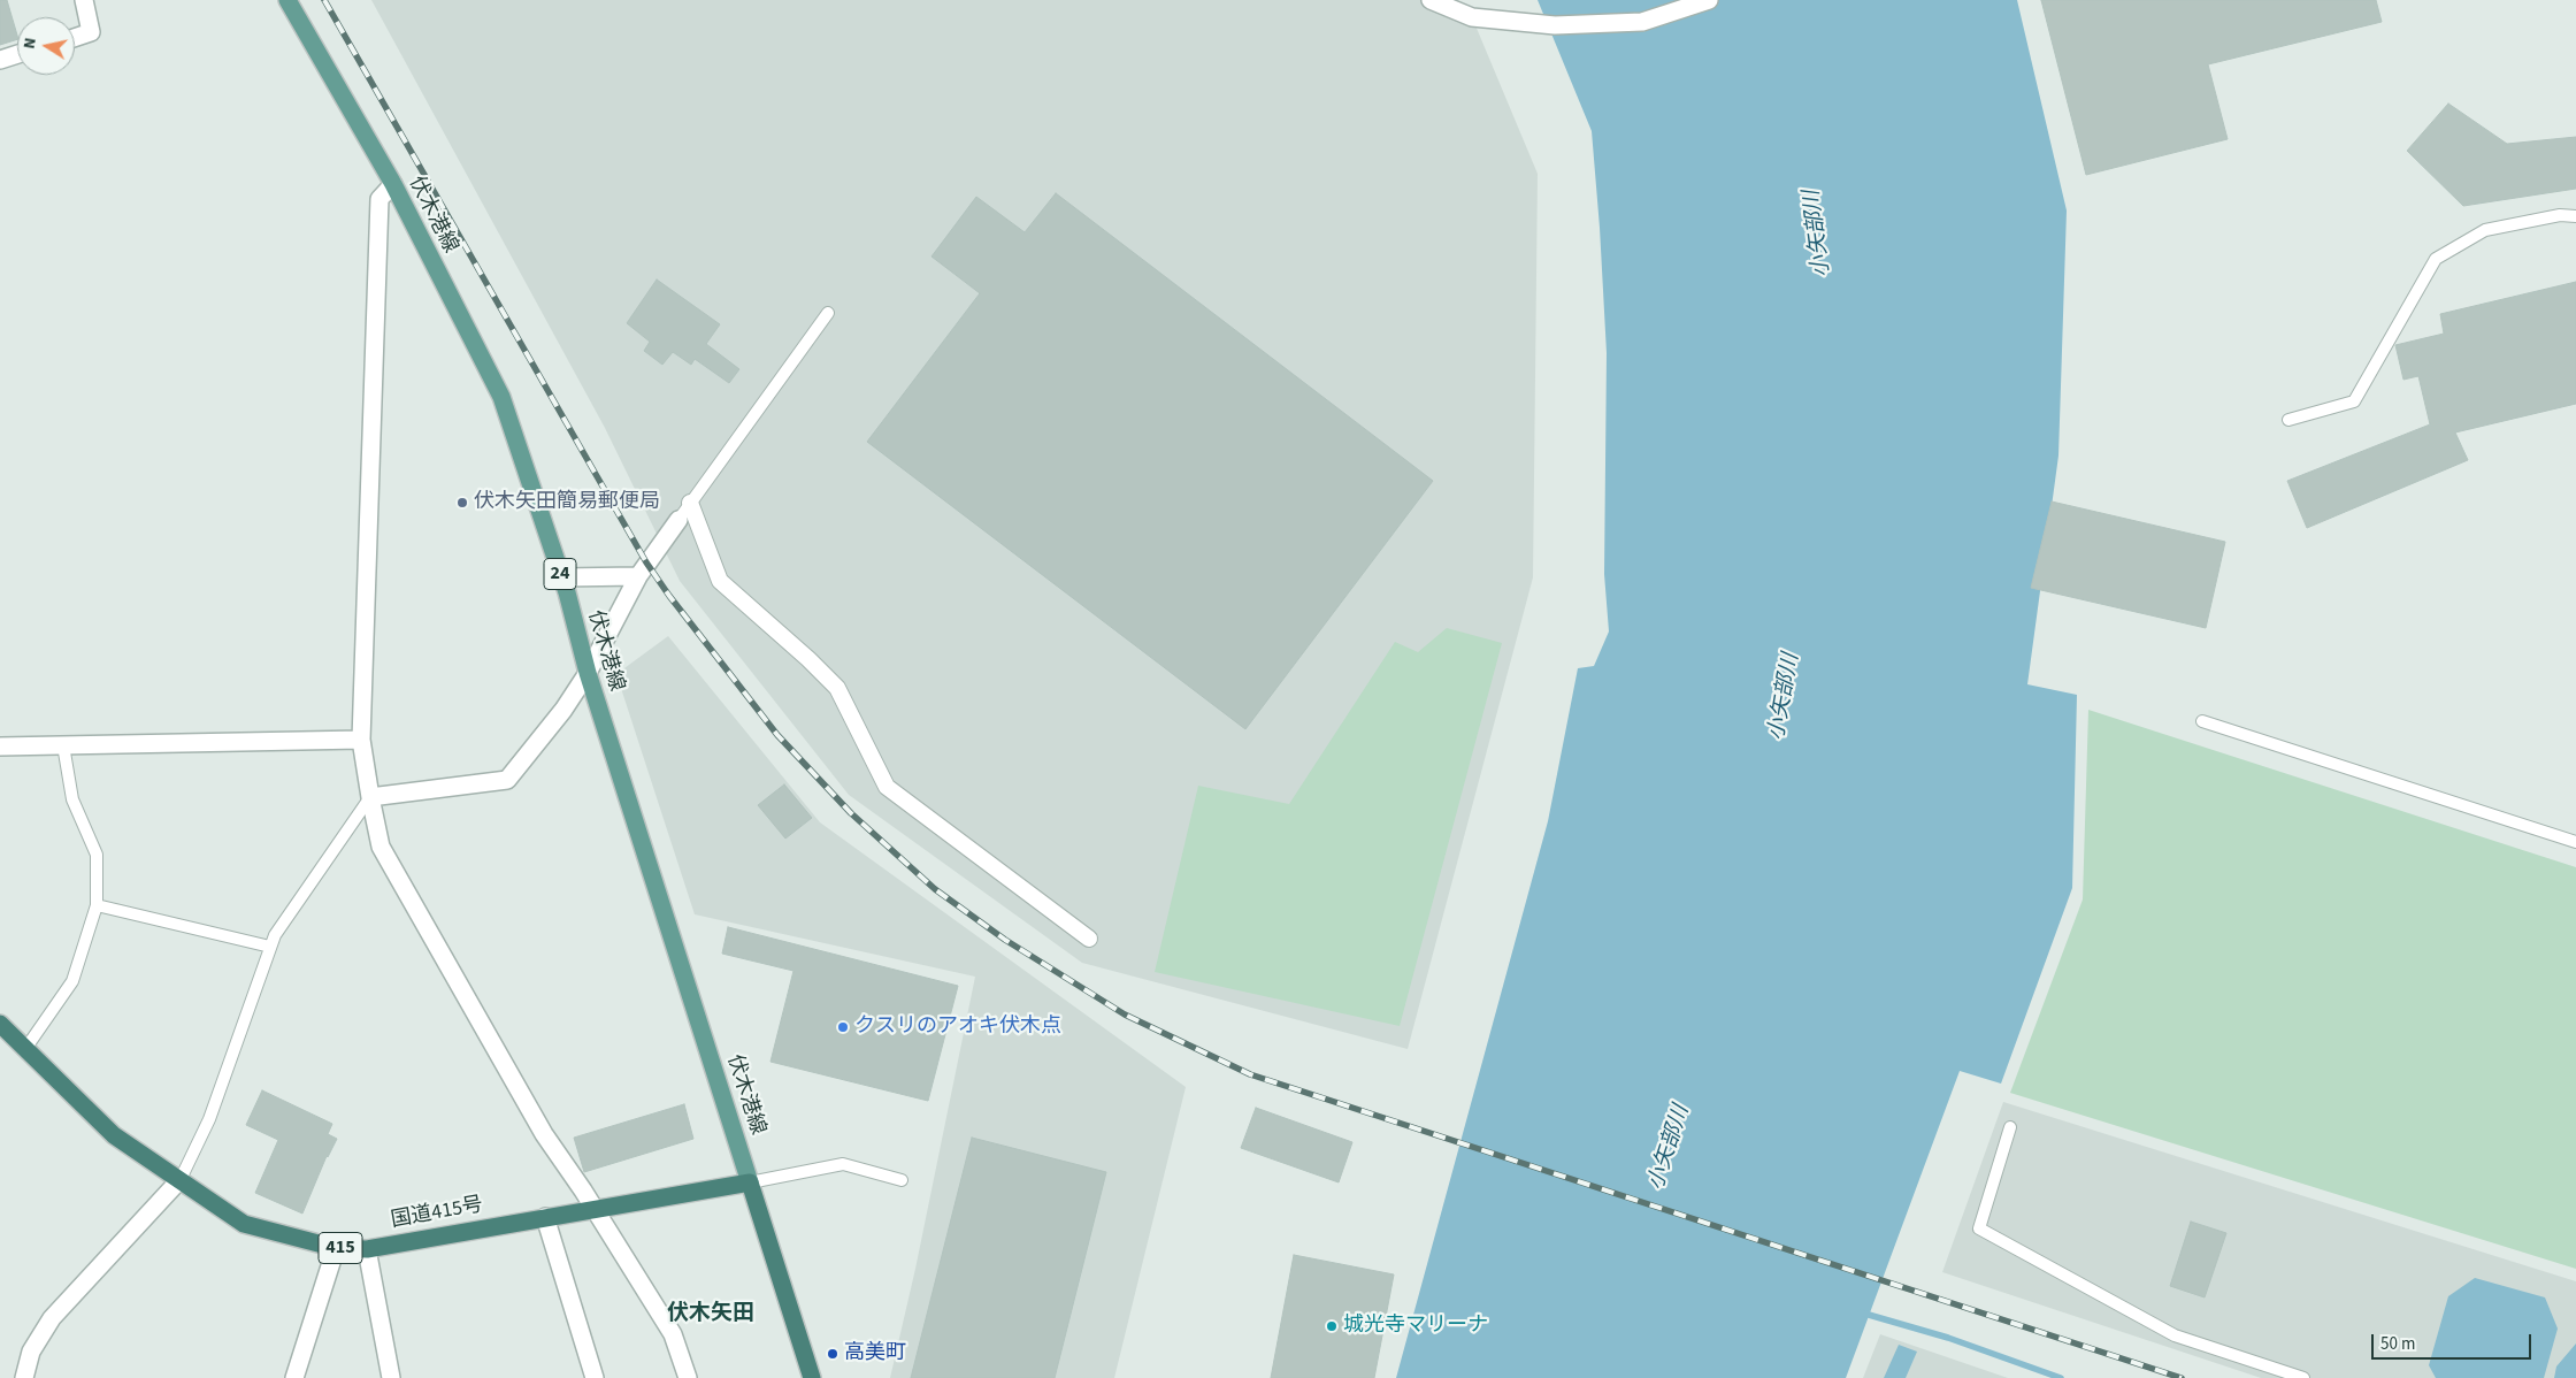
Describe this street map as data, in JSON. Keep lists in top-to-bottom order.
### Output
{
  "streets": {
    "highway": ["国道415号", "415"],
    "main road": ["伏木港線", "24"]
  },
  "crossings": [
    ["伏木港線", "国道415号"]
  ],
  "districts": ["伏木矢田"],
  "water": ["小矢部川"],
  "places": [
    "伏木矢田簡易郵便局",
    "クスリのアオキ伏木点",
    "城光寺マリーナ",
    "高美町"
  ],
  "scale_bar": "50 m",
  "north": "left"
}
